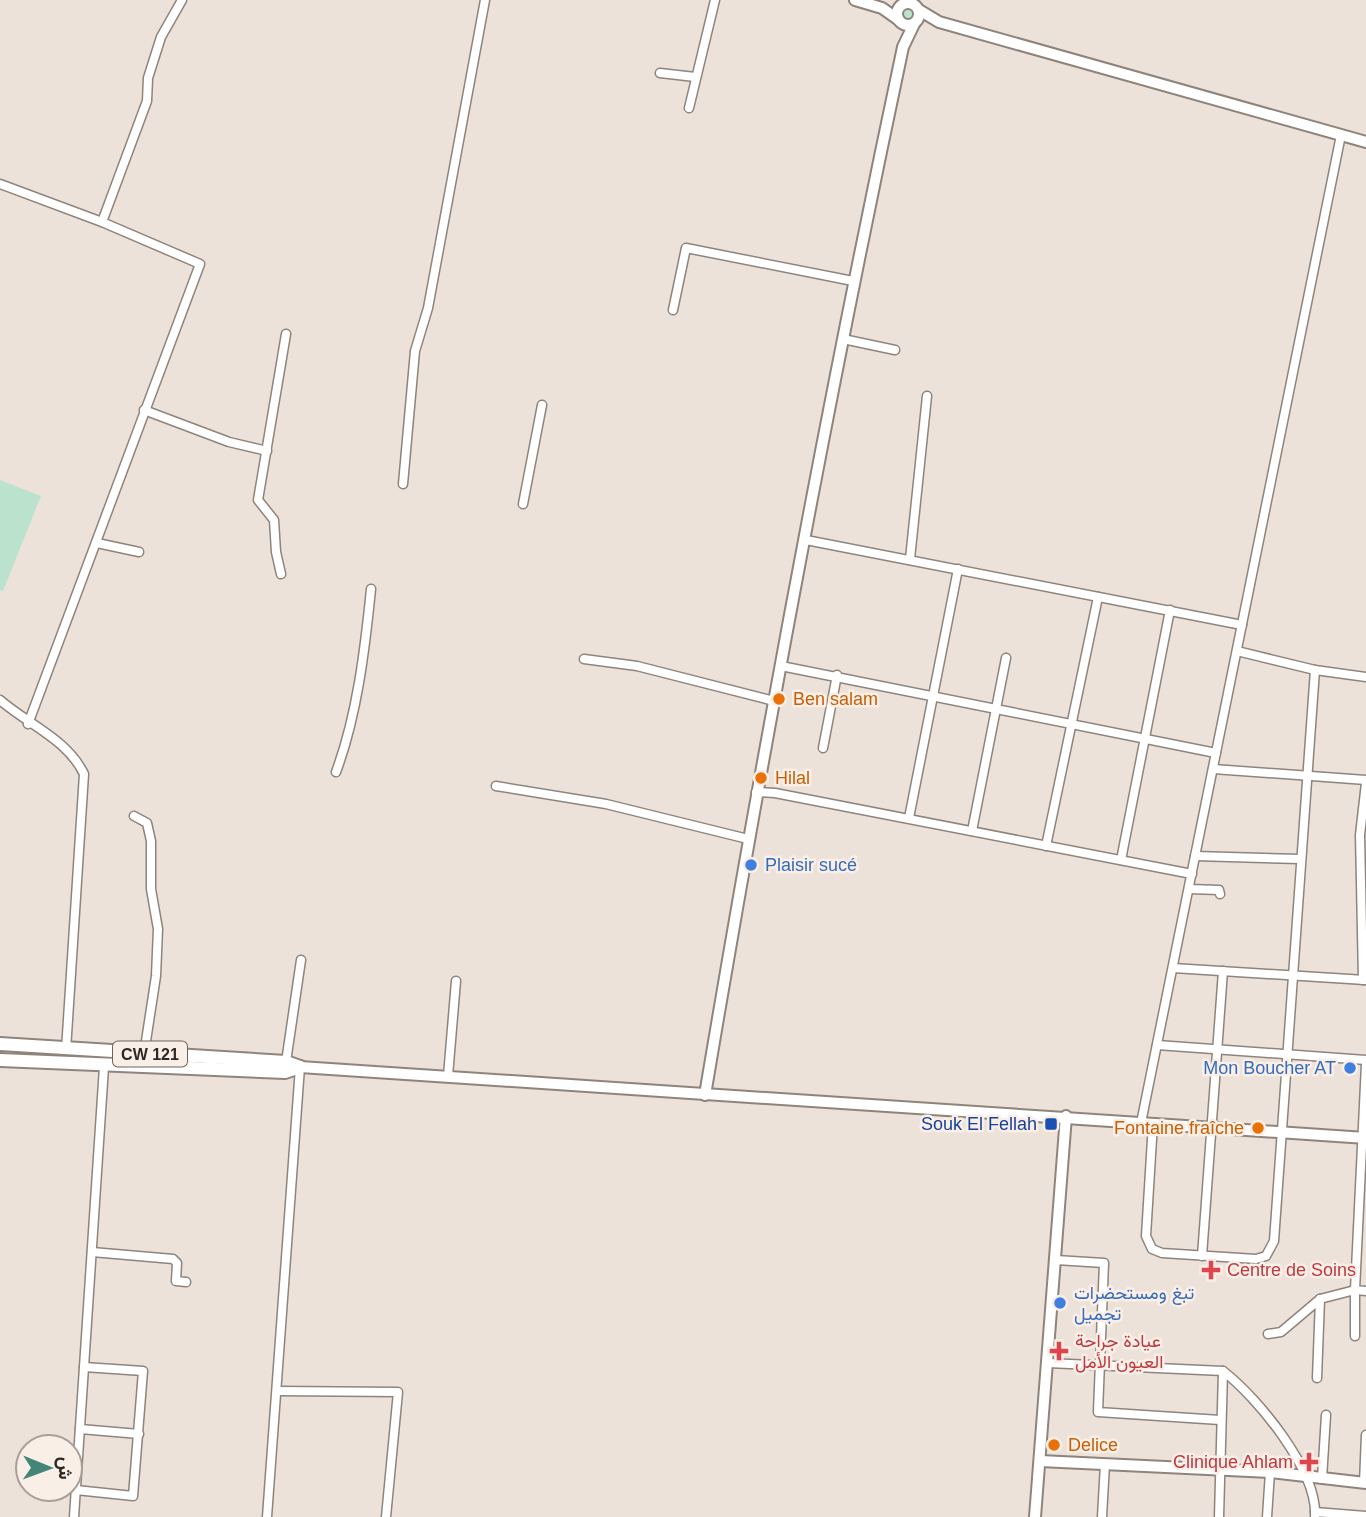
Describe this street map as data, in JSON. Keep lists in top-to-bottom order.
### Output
{
  "streets": {
    "highway": ["CW 121"]
  },
  "places": {
    "other": [
      "Ben salam",
      "Hilal",
      "Plaisir sucé",
      "Mon Boucher AT",
      "Fontaine fraîche",
      "تبغ ومستحضرات تجميل",
      "Delice"
    ],
    "transit": ["Souk El Fellah"],
    "health": ["Centre de Soins", "عيادة جراحة العيون الأمل", "Clinique Ahlam"]
  },
  "north": "right"
}
